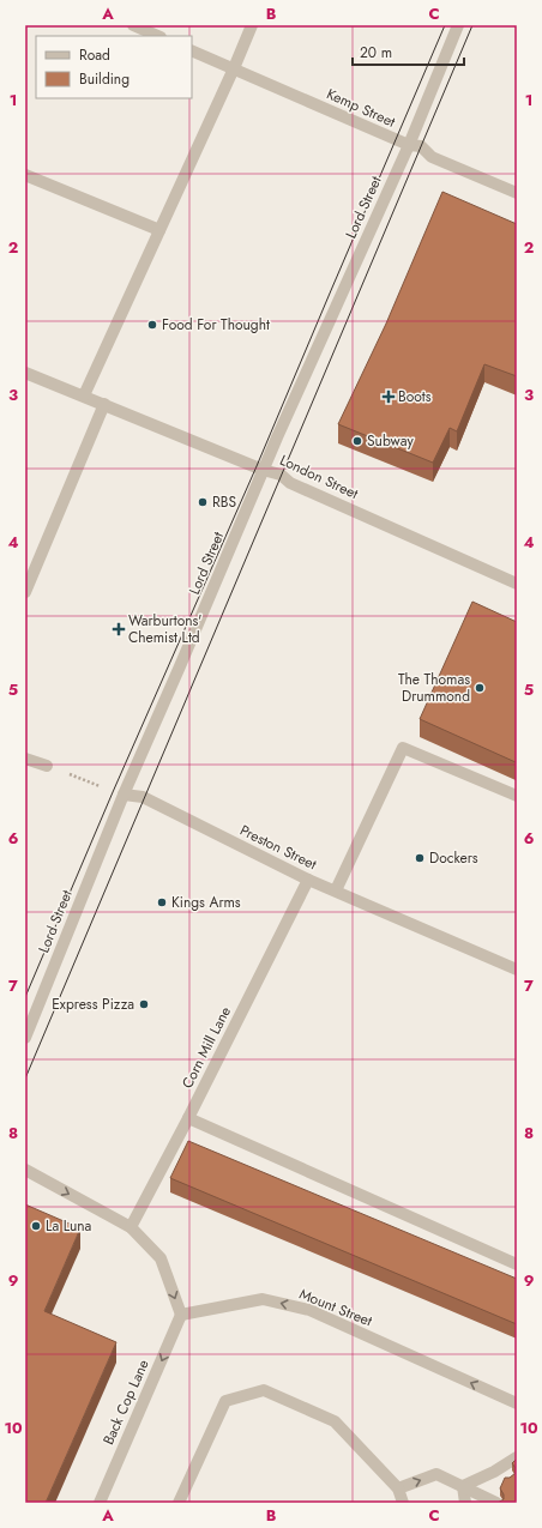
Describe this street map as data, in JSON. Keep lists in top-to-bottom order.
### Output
{
  "streets": {
    "street": [
      "Kemp Street",
      "Lord Street",
      "London Street",
      "Preston Street",
      "Corn Mill Lane",
      "Mount Street",
      "Back Cop Lane"
    ]
  },
  "crossings": [
    ["Kemp Street", "Lord Street"],
    ["Lord Street", "London Street"],
    ["Lord Street", "Preston Street"],
    ["Preston Street", "Corn Mill Lane"],
    ["Mount Street", "Back Cop Lane"]
  ],
  "one_way": ["Mount Street", "Back Cop Lane"],
  "places": {
    "other": [
      "Food For Thought",
      "Subway",
      "RBS",
      "The Thomas Drummond",
      "Dockers",
      "Kings Arms",
      "Express Pizza",
      "La Luna"
    ],
    "health": ["Boots", "Warburtons' Chemist Ltd"]
  },
  "legend": ["Road", "Building"],
  "scale_bar": "20 m",
  "grid": {
    "columns": ["A", "B", "C"],
    "rows": [
      "1",
      "2",
      "3",
      "4",
      "5",
      "6",
      "7",
      "8",
      "9",
      "10"
    ]
  }
}
